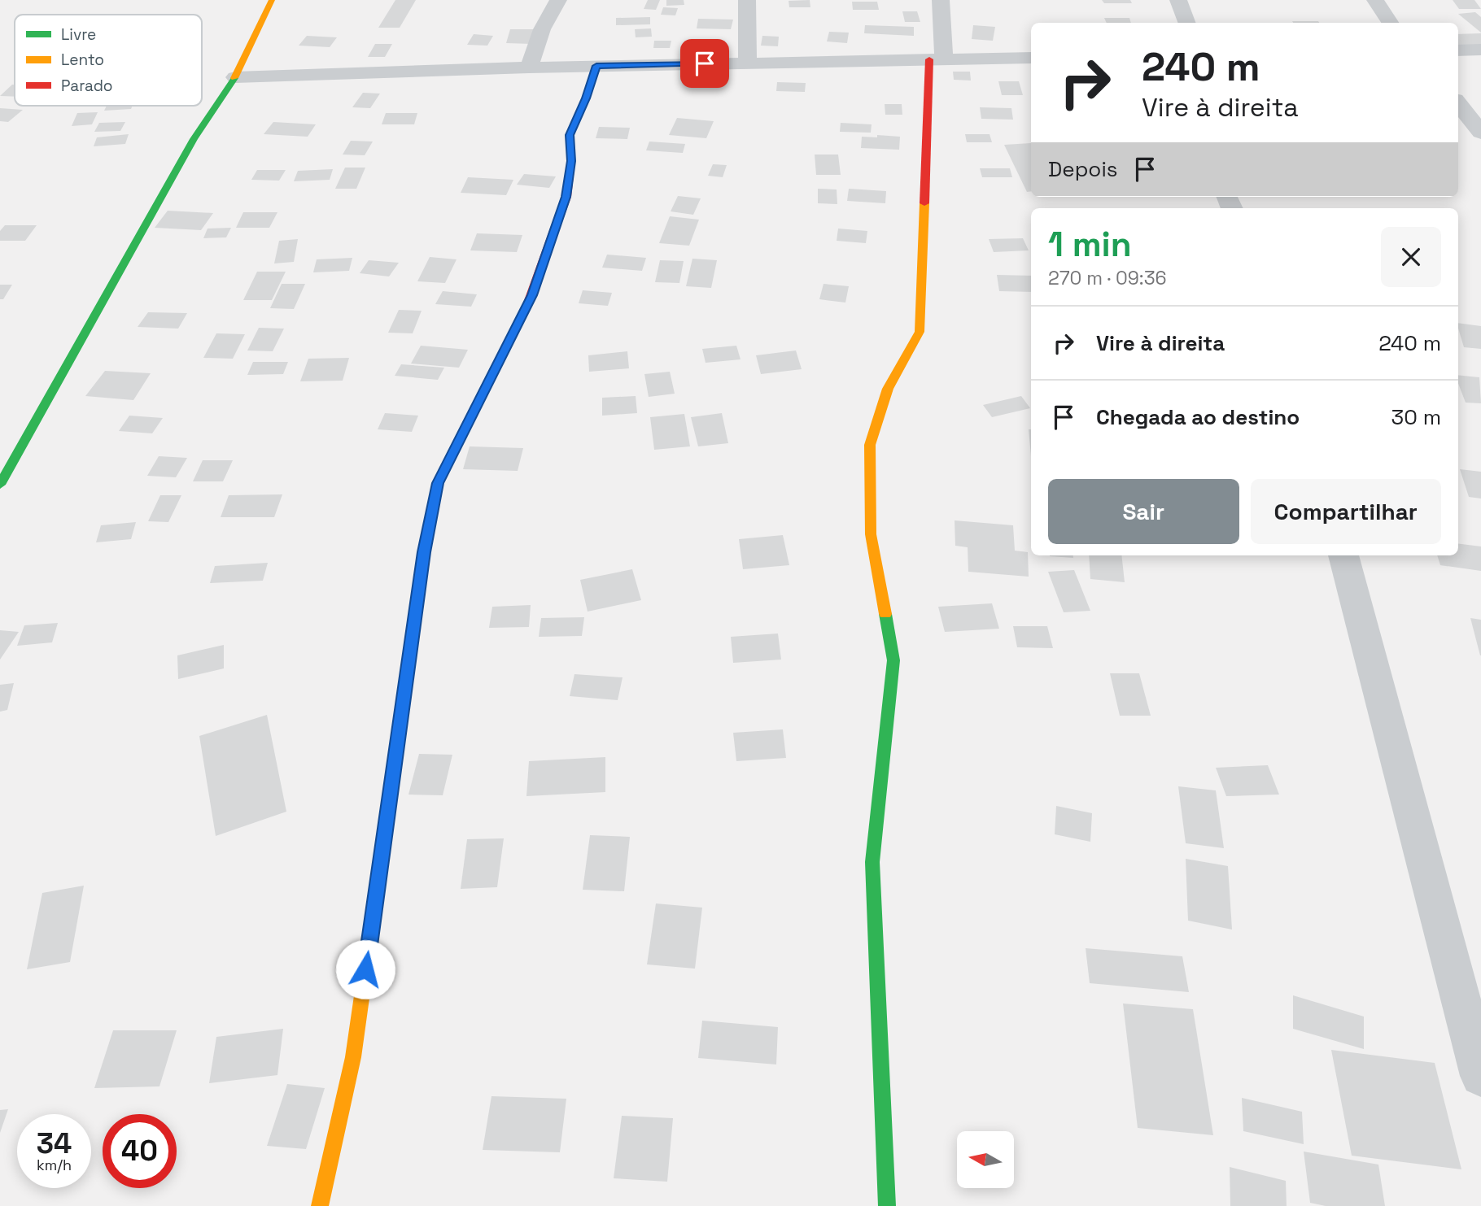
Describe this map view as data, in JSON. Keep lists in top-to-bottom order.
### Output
{
  "legend": ["Livre", "Lento", "Parado"],
  "north": "left",
  "page": {
    "turn": ["240 m", "Vire à direita"],
    "then": "Depois",
    "heading": ["1 min", "270 m · 09:36"],
    "list": [
      {
        "name": "Vire à direita",
        "value": "240 m"
      },
      {
        "name": "Chegada ao destino",
        "value": "30 m"
      }
    ],
    "buttons": ["Sair", "Compartilhar"],
    "speed": "34 km/h",
    "limit": "40"
  }
}
